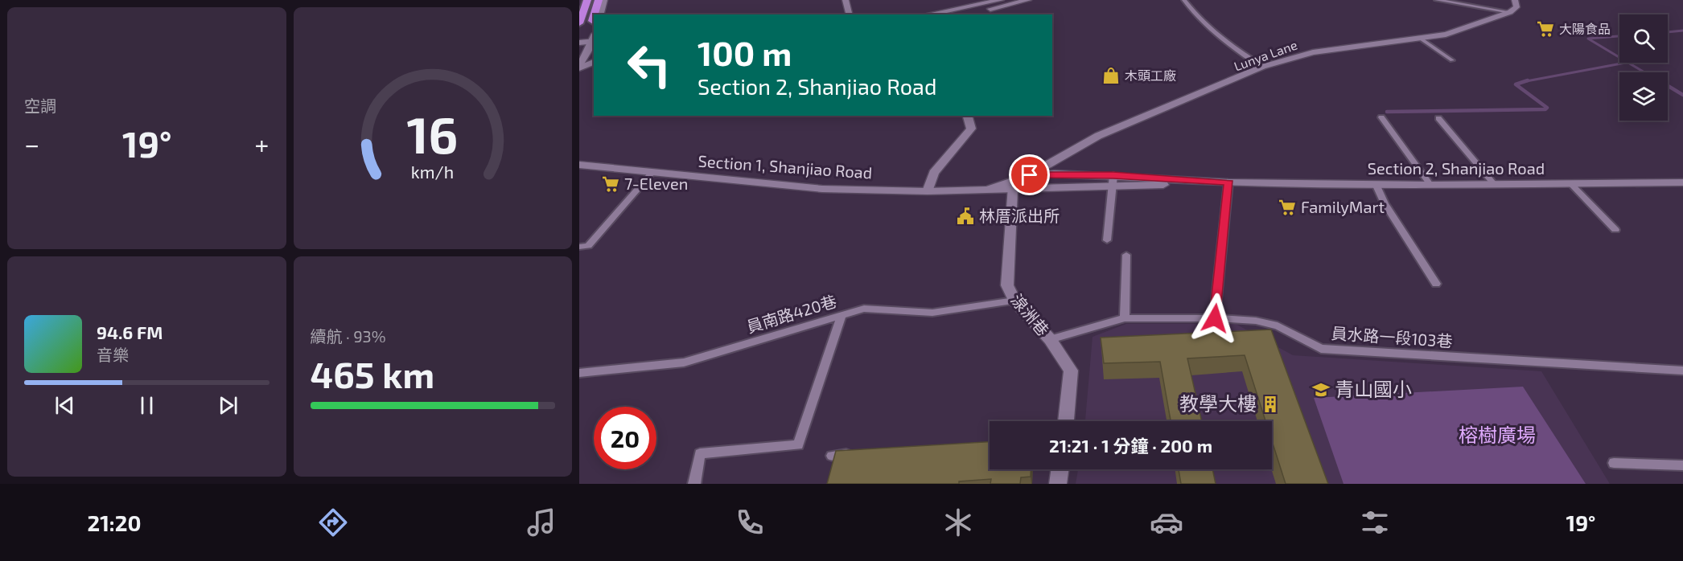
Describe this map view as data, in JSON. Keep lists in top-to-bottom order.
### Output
{
  "streets": {
    "street": [
      "Lunya Lane",
      "Section 1, Shanjiao Road",
      "Section 2, Shanjiao Road",
      "湶洲巷"
    ],
    "lane": ["員南路420巷", "員水路一段103巷"]
  },
  "crossings": [
    ["Lunya Lane", "Section 2, Shanjiao Road"],
    ["Section 1, Shanjiao Road", "Section 2, Shanjiao Road"],
    ["Section 2, Shanjiao Road", "湶洲巷"],
    ["員南路420巷", "湶洲巷"],
    ["湶洲巷", "員水路一段103巷"]
  ],
  "parks": ["榕樹廣場"],
  "places": {
    "supermarket": ["大陽食品", "7-Eleven", "FamilyMart"],
    "shop": ["木頭工廠"],
    "public building": ["林厝派出所"],
    "school or university": ["青山國小"],
    "building": ["教學大樓"]
  },
  "page": {
    "tile": [
      "空調",
      ["續航 · 93%", "465 km"]
    ],
    "turn": ["100 m", "Section 2, Shanjiao Road"],
    "heat": ["−", "19°", "+"],
    "song": ["94.6 FM", "音樂"],
    "limit": "20",
    "trip": "21:21 · 1 分鐘 · 200 m",
    "tabs": ["21:20", "19°"],
    "gauge": ["16", "km/h"]
  }
}
